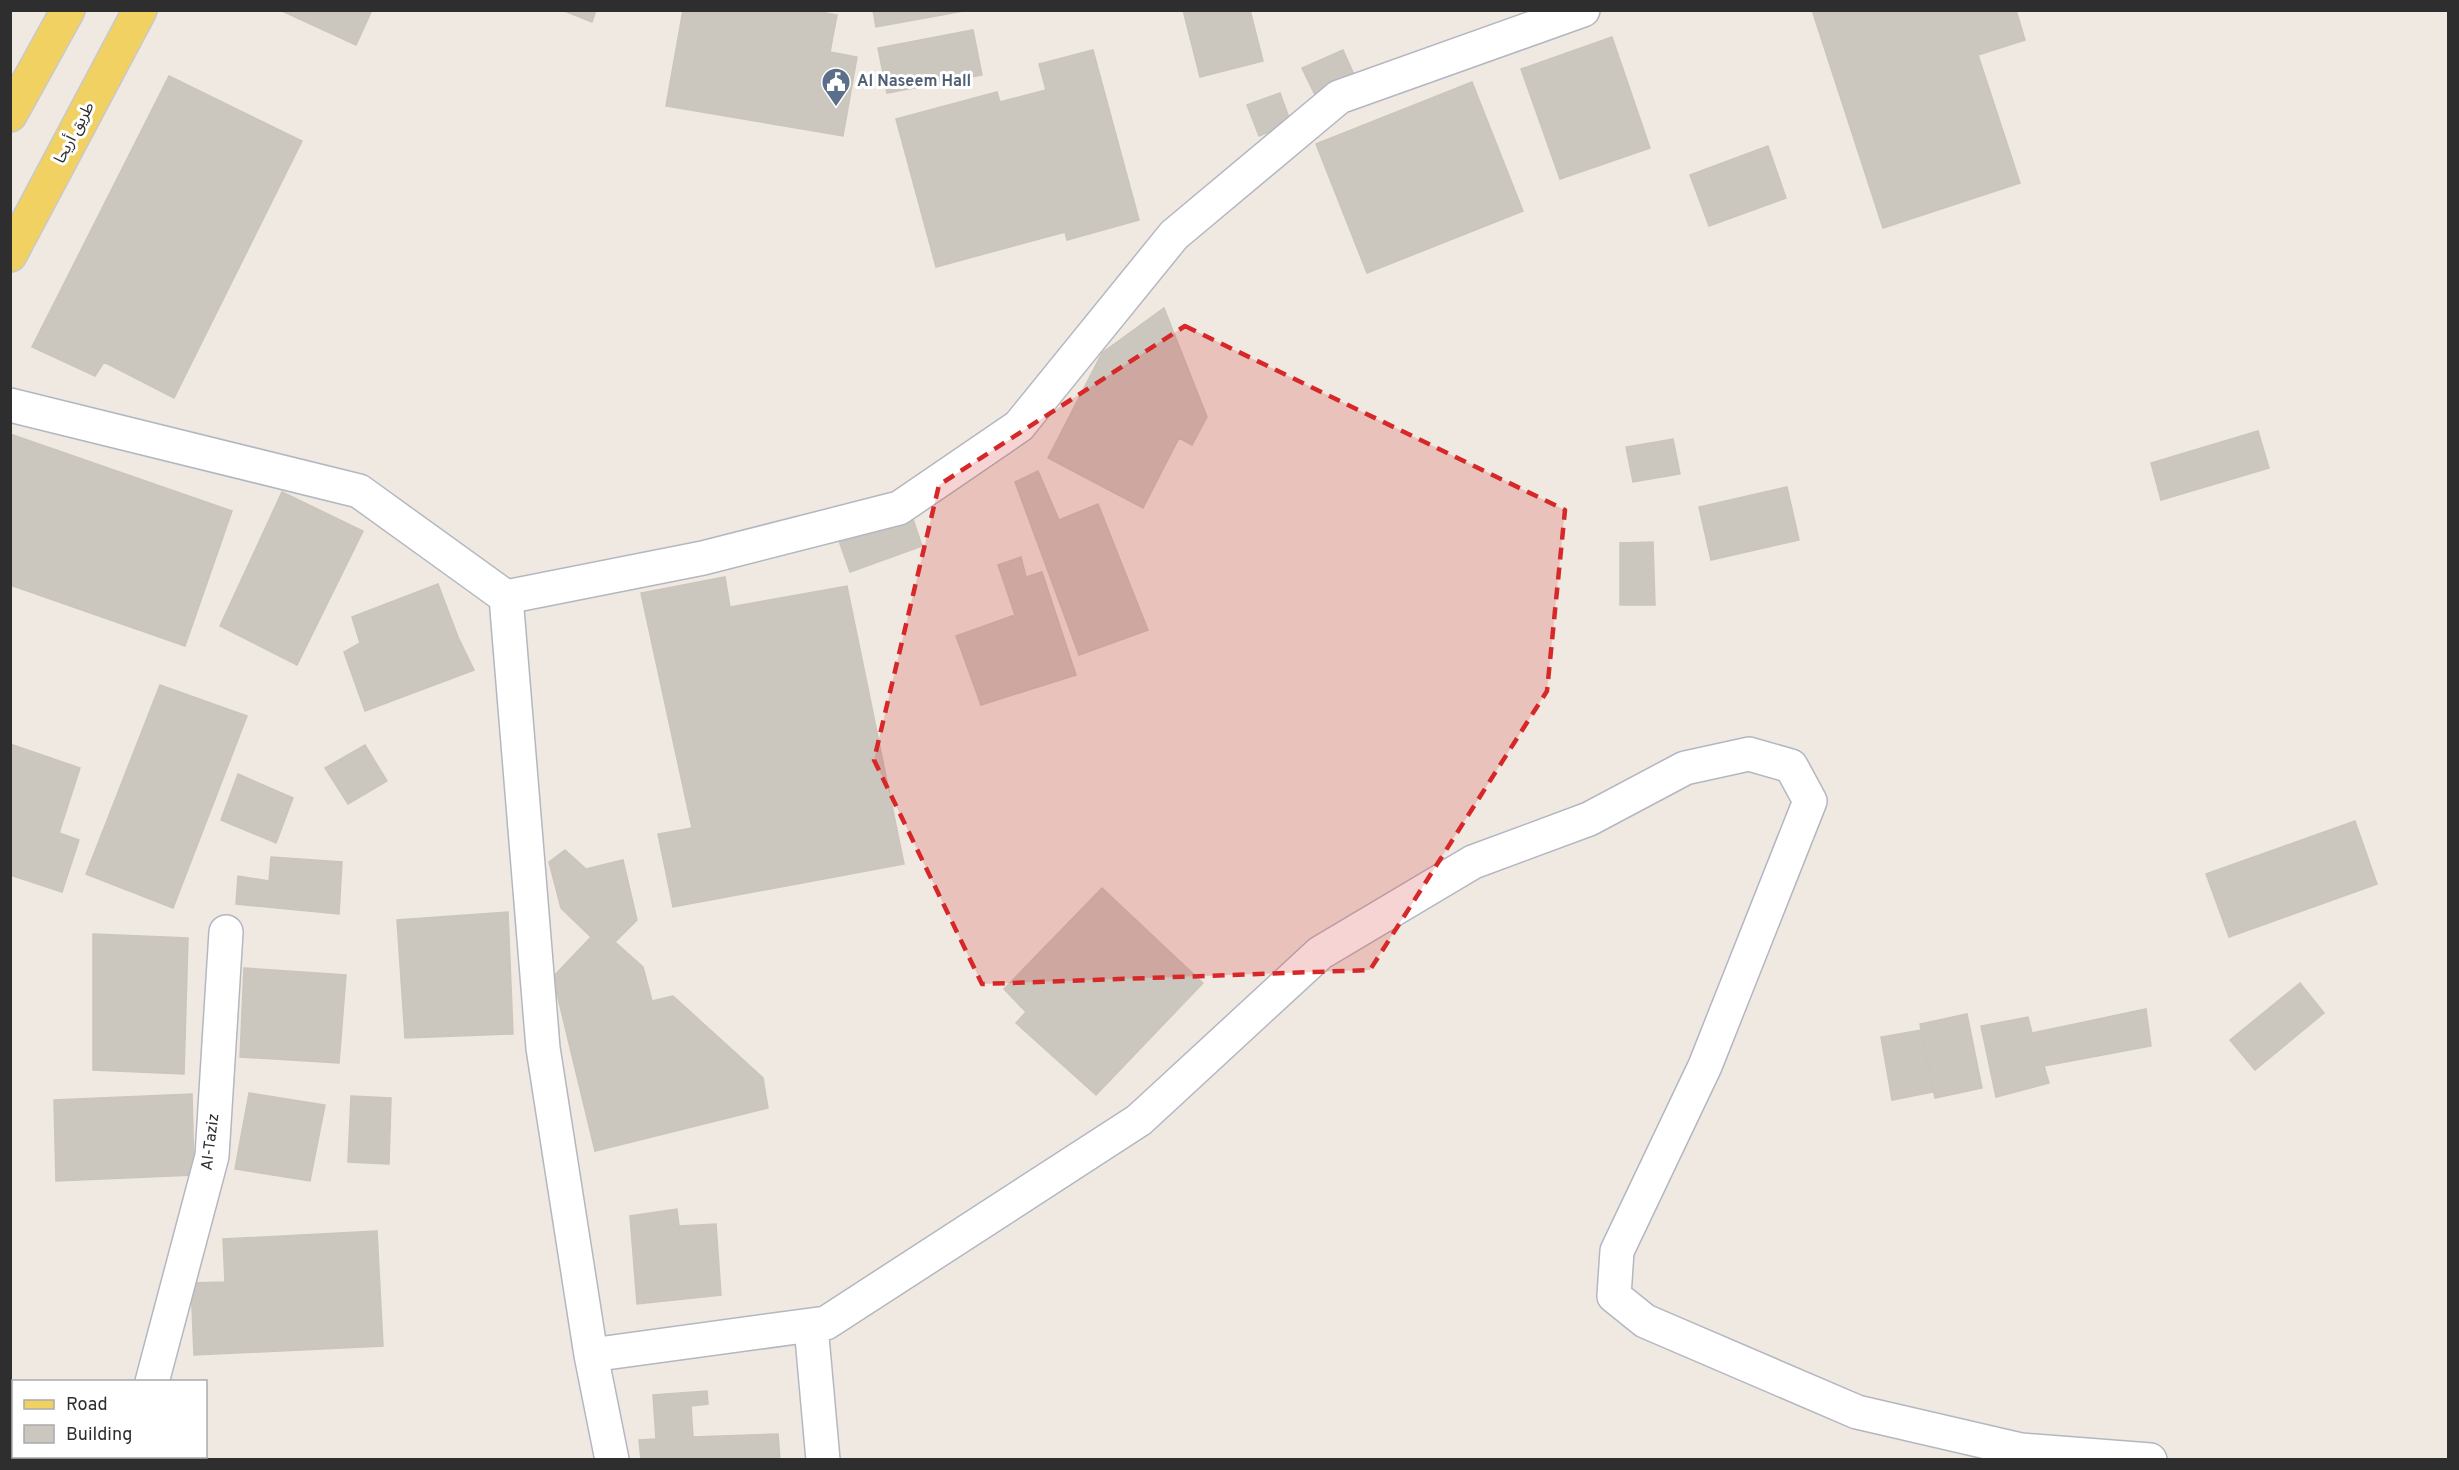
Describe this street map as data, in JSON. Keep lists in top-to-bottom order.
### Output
{
  "streets": {
    "main road": ["طريق أريحا"],
    "street": ["Al-Taziz"]
  },
  "places": {
    "public building": ["Al Naseem Hall"]
  },
  "legend": ["Road", "Building"]
}
